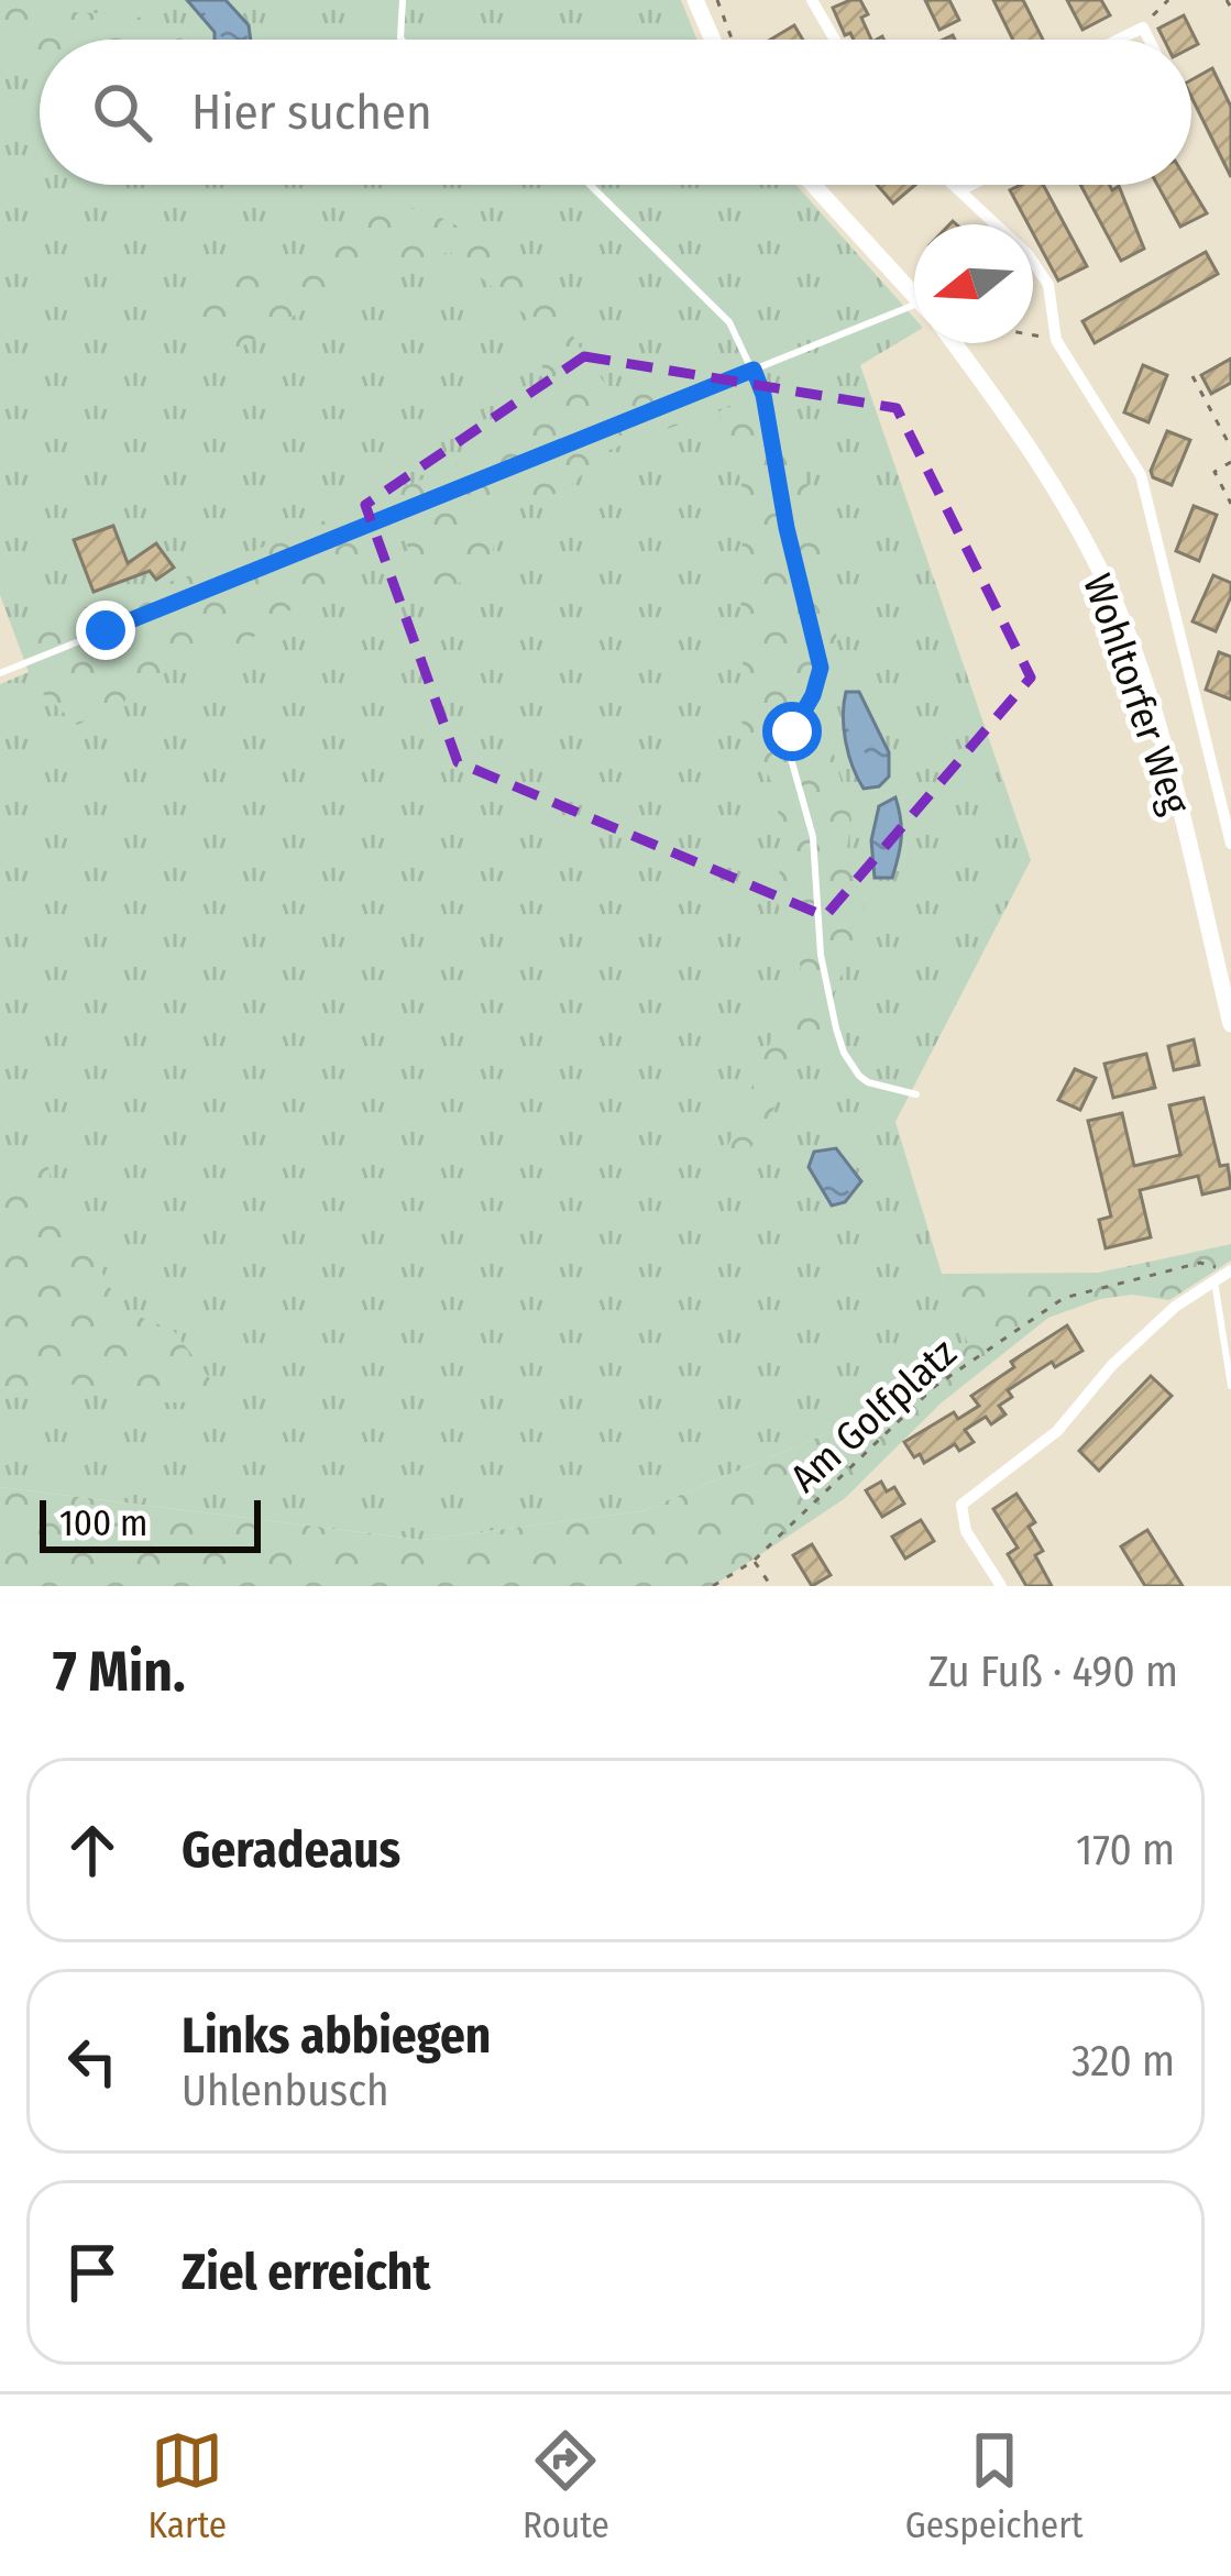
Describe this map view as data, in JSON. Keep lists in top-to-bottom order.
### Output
{
  "streets": {
    "main road": ["Wohltorfer Weg"],
    "path": ["Am Golfplatz"]
  },
  "scale_bar": "100 m",
  "north": "left",
  "page": {
    "search": "Hier suchen",
    "scale": "100 m",
    "heading": ["7 Min.", "Zu Fuß · 490 m"],
    "list": [
      ["Geradeaus", "170 m"],
      ["Links abbiegen", "Uhlenbusch", "320 m"],
      "Ziel erreicht"
    ],
    "nav": ["Karte", "Route", "Gespeichert"]
  }
}
